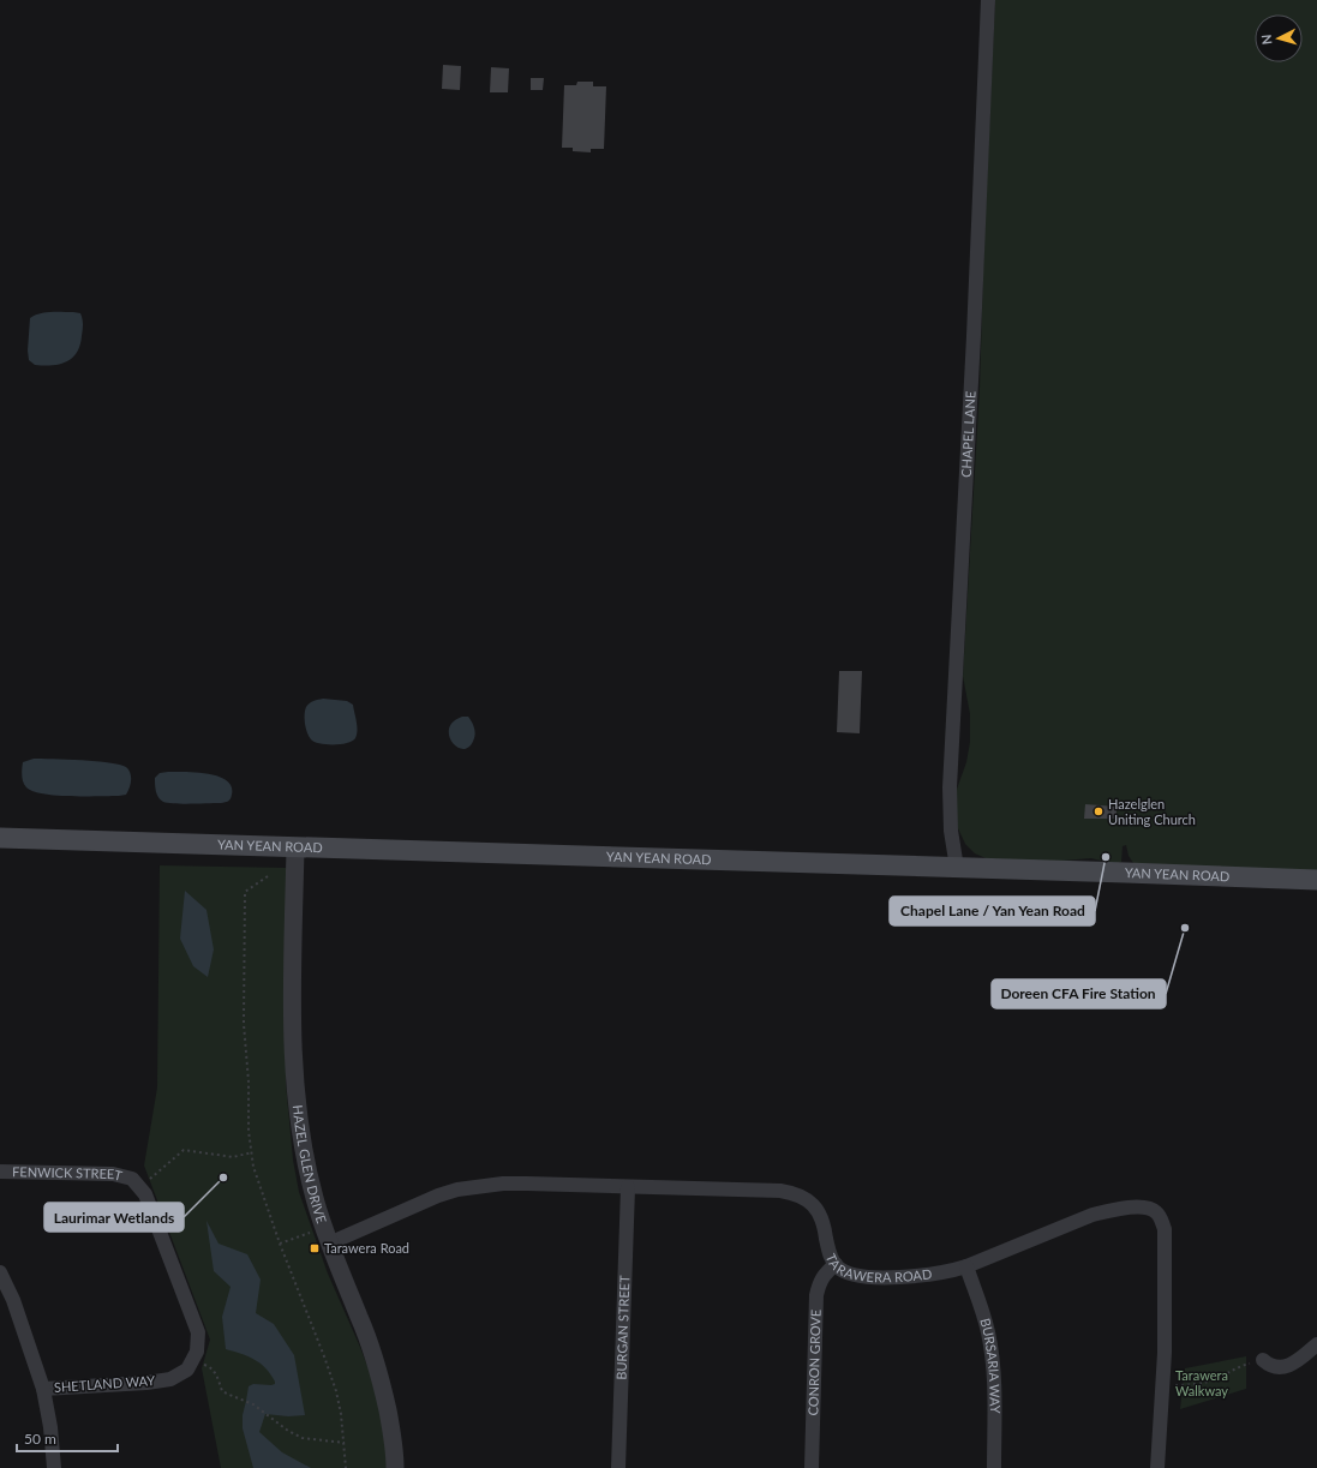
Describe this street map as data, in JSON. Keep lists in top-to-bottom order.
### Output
{
  "streets": {
    "main road": ["YAN YEAN ROAD"],
    "street": [
      "CHAPEL LANE",
      "HAZEL GLEN DRIVE",
      "FENWICK STREET",
      "TARAWERA ROAD",
      "BURGAN STREET",
      "CONRON GROVE",
      "BURSARIA WAY",
      "SHETLAND WAY"
    ]
  },
  "crossings": [
    ["CHAPEL LANE", "YAN YEAN ROAD"],
    ["YAN YEAN ROAD", "HAZEL GLEN DRIVE"],
    ["HAZEL GLEN DRIVE", "TARAWERA ROAD"],
    ["TARAWERA ROAD", "BURGAN STREET"],
    ["TARAWERA ROAD", "CONRON GROVE"],
    ["TARAWERA ROAD", "BURSARIA WAY"]
  ],
  "parks": ["Tarawera Walkway"],
  "places": {
    "other": [
      "Hazelglen Uniting Church",
      "Chapel Lane / Yan Yean Road",
      "Doreen CFA Fire Station",
      "Laurimar Wetlands"
    ],
    "transit": ["Tarawera Road"]
  },
  "scale_bar": "50 m",
  "north": "left"
}
